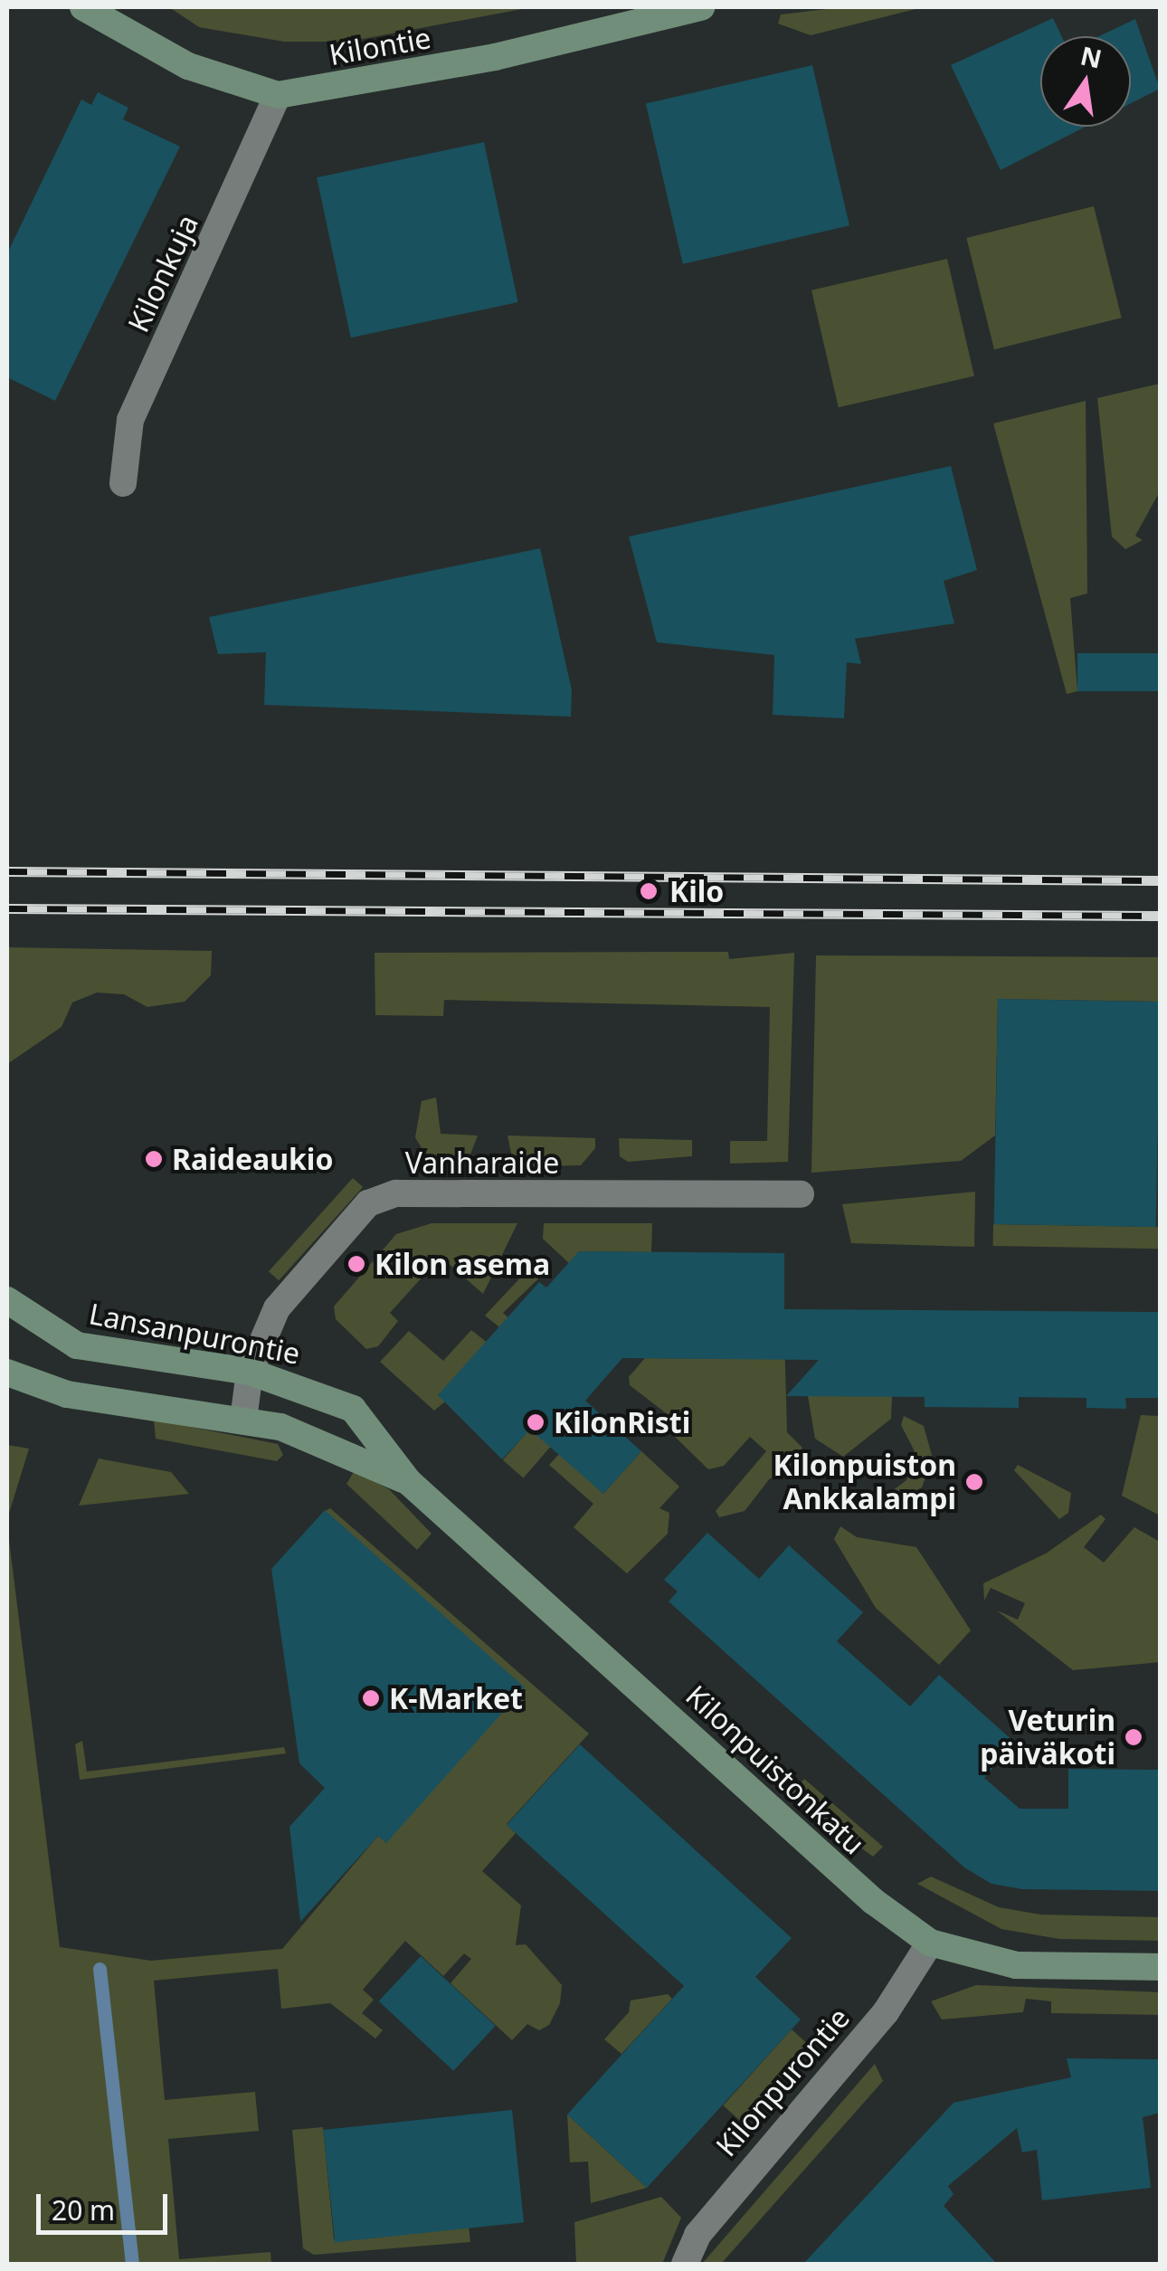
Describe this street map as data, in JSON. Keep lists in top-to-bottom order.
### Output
{
  "streets": {
    "street": [
      "Kilontie",
      "Kilonkuja",
      "Vanharaide",
      "Lansanpurontie",
      "Kilonpuistonkatu",
      "Kilonpurontie"
    ]
  },
  "crossings": [
    ["Kilontie", "Kilonkuja"],
    ["Vanharaide", "Lansanpurontie"],
    ["Lansanpurontie", "Kilonpuistonkatu"],
    ["Kilonpuistonkatu", "Kilonpurontie"]
  ],
  "places": [
    "Kilo",
    "Raideaukio",
    "Kilon asema",
    "KilonRisti",
    "Kilonpuiston Ankkalampi",
    "K-Market",
    "Veturin päiväkoti"
  ],
  "scale_bar": "20 m",
  "north": "top"
}
